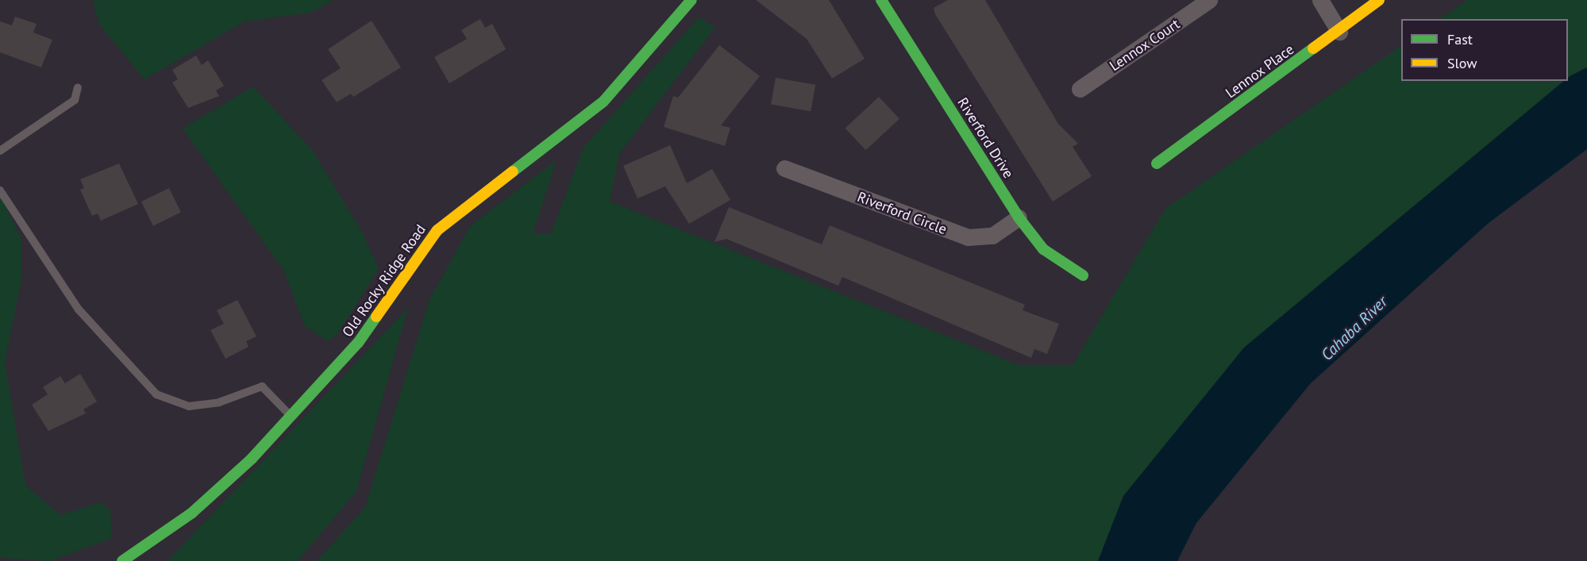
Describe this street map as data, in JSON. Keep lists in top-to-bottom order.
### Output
{
  "streets": {
    "street": [
      "Lennox Court",
      "Lennox Place",
      "Riverford Drive",
      "Riverford Circle",
      "Old Rocky Ridge Road"
    ]
  },
  "crossings": [
    ["Riverford Drive", "Riverford Circle"]
  ],
  "water": ["Cahaba River"],
  "legend": ["Fast", "Slow"]
}
